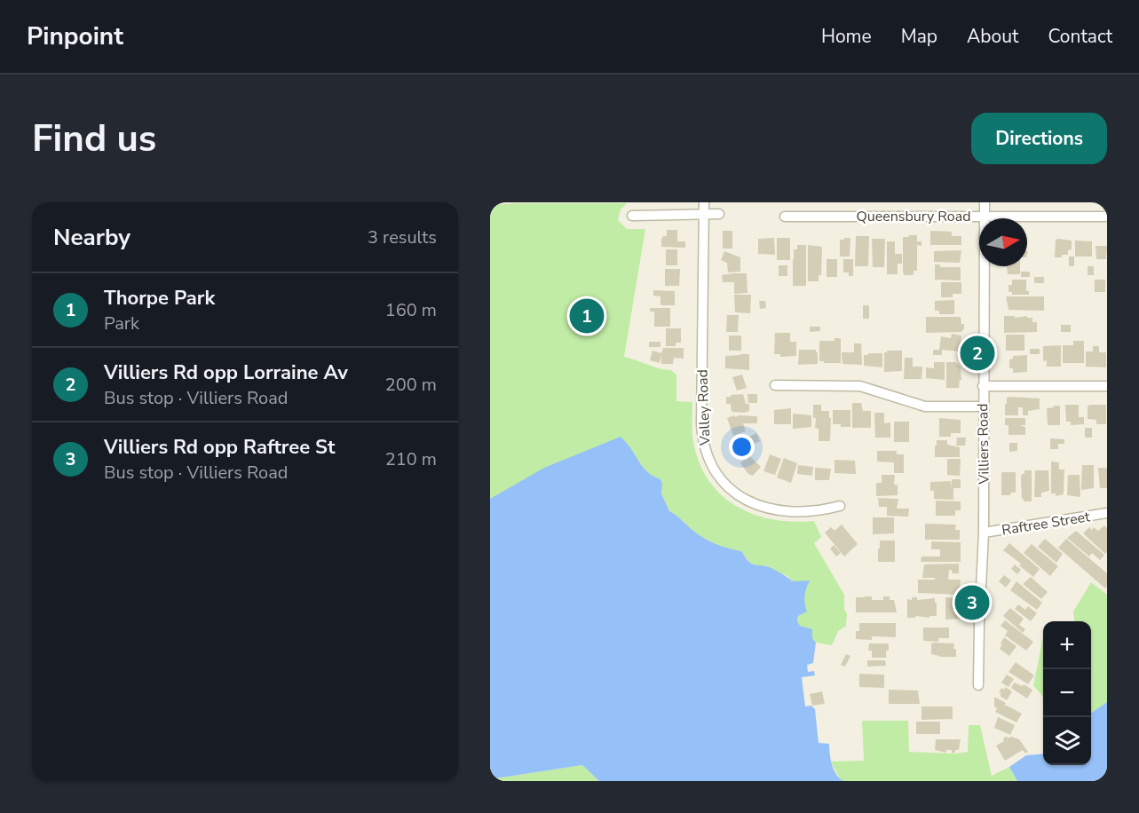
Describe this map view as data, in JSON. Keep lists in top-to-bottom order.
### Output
{
  "streets": {
    "street": [
      "Queensbury Road",
      "Valley Road",
      "Villiers Road",
      "Raftree Street"
    ]
  },
  "crossings": [
    ["Queensbury Road", "Villiers Road"],
    ["Villiers Road", "Raftree Street"]
  ],
  "north": "right",
  "page": {
    "header": "Pinpoint",
    "nav": [
      "Home",
      "Map",
      "About",
      "Contact"
    ],
    "buttons": "Directions",
    "title": "Find us",
    "heading": ["Nearby", "3 results"],
    "list": [
      {
        "mark": "1",
        "name": "Thorpe Park",
        "note": "Park",
        "value": "160 m"
      },
      {
        "mark": "2",
        "name": "Villiers Rd opp Lorraine Av",
        "note": "Bus stop · Villiers Road",
        "value": "200 m"
      },
      {
        "mark": "3",
        "name": "Villiers Rd opp Raftree St",
        "note": "Bus stop · Villiers Road",
        "value": "210 m"
      }
    ],
    "pins": ["1", "2", "3"],
    "map_buttons": ["+", "−"]
  }
}
